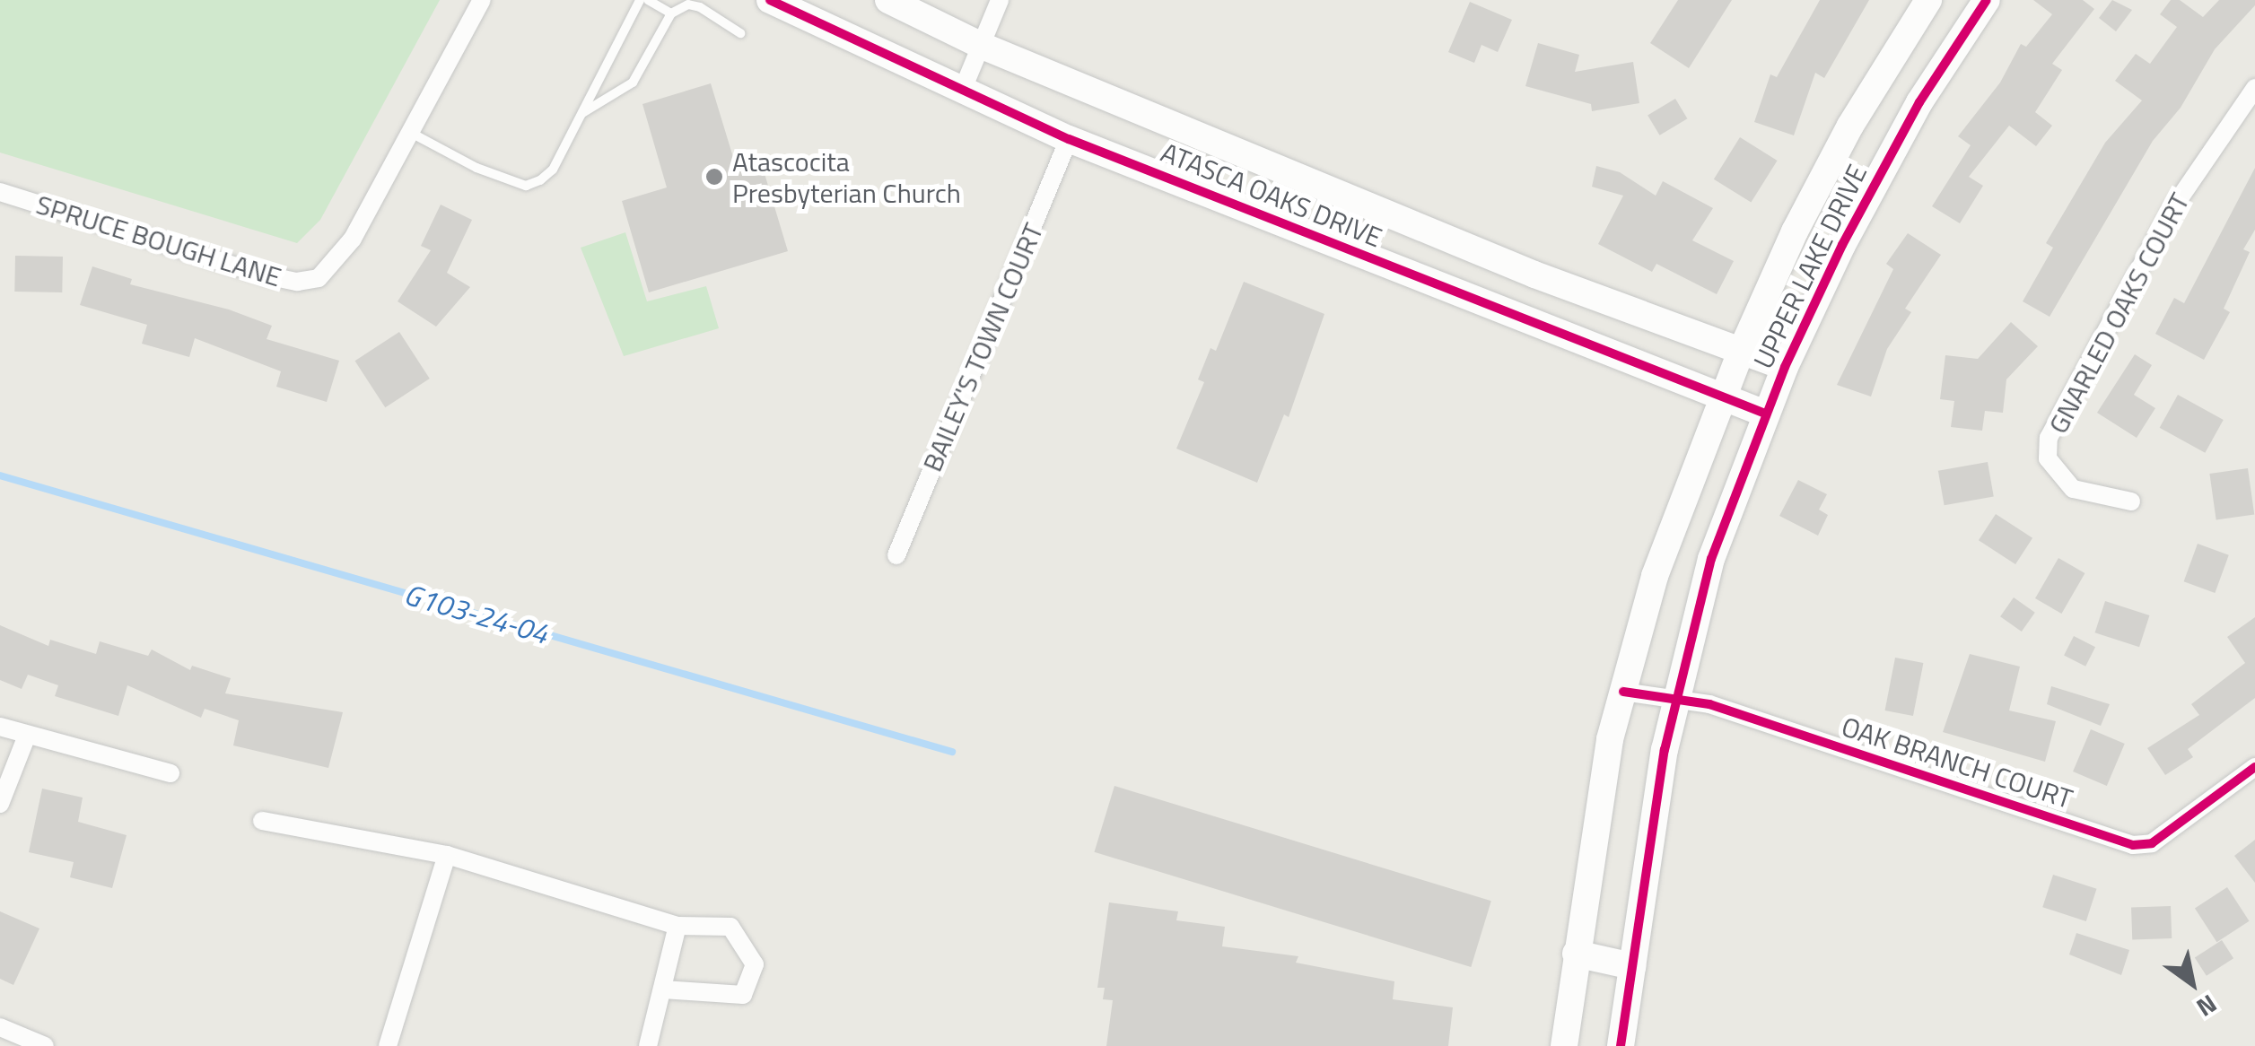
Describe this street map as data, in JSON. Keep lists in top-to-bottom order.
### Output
{
  "streets": {
    "street": [
      "ATASCA OAKS DRIVE",
      "SPRUCE BOUGH LANE",
      "UPPER LAKE DRIVE",
      "GNARLED OAKS COURT",
      "BAILEY'S TOWN COURT",
      "OAK BRANCH COURT"
    ]
  },
  "crossings": [
    ["ATASCA OAKS DRIVE", "UPPER LAKE DRIVE"],
    ["ATASCA OAKS DRIVE", "BAILEY'S TOWN COURT"],
    ["UPPER LAKE DRIVE", "OAK BRANCH COURT"]
  ],
  "water": ["G103-24-04"],
  "places": ["Atascocita Presbyterian Church"],
  "north": "bottom right"
}
